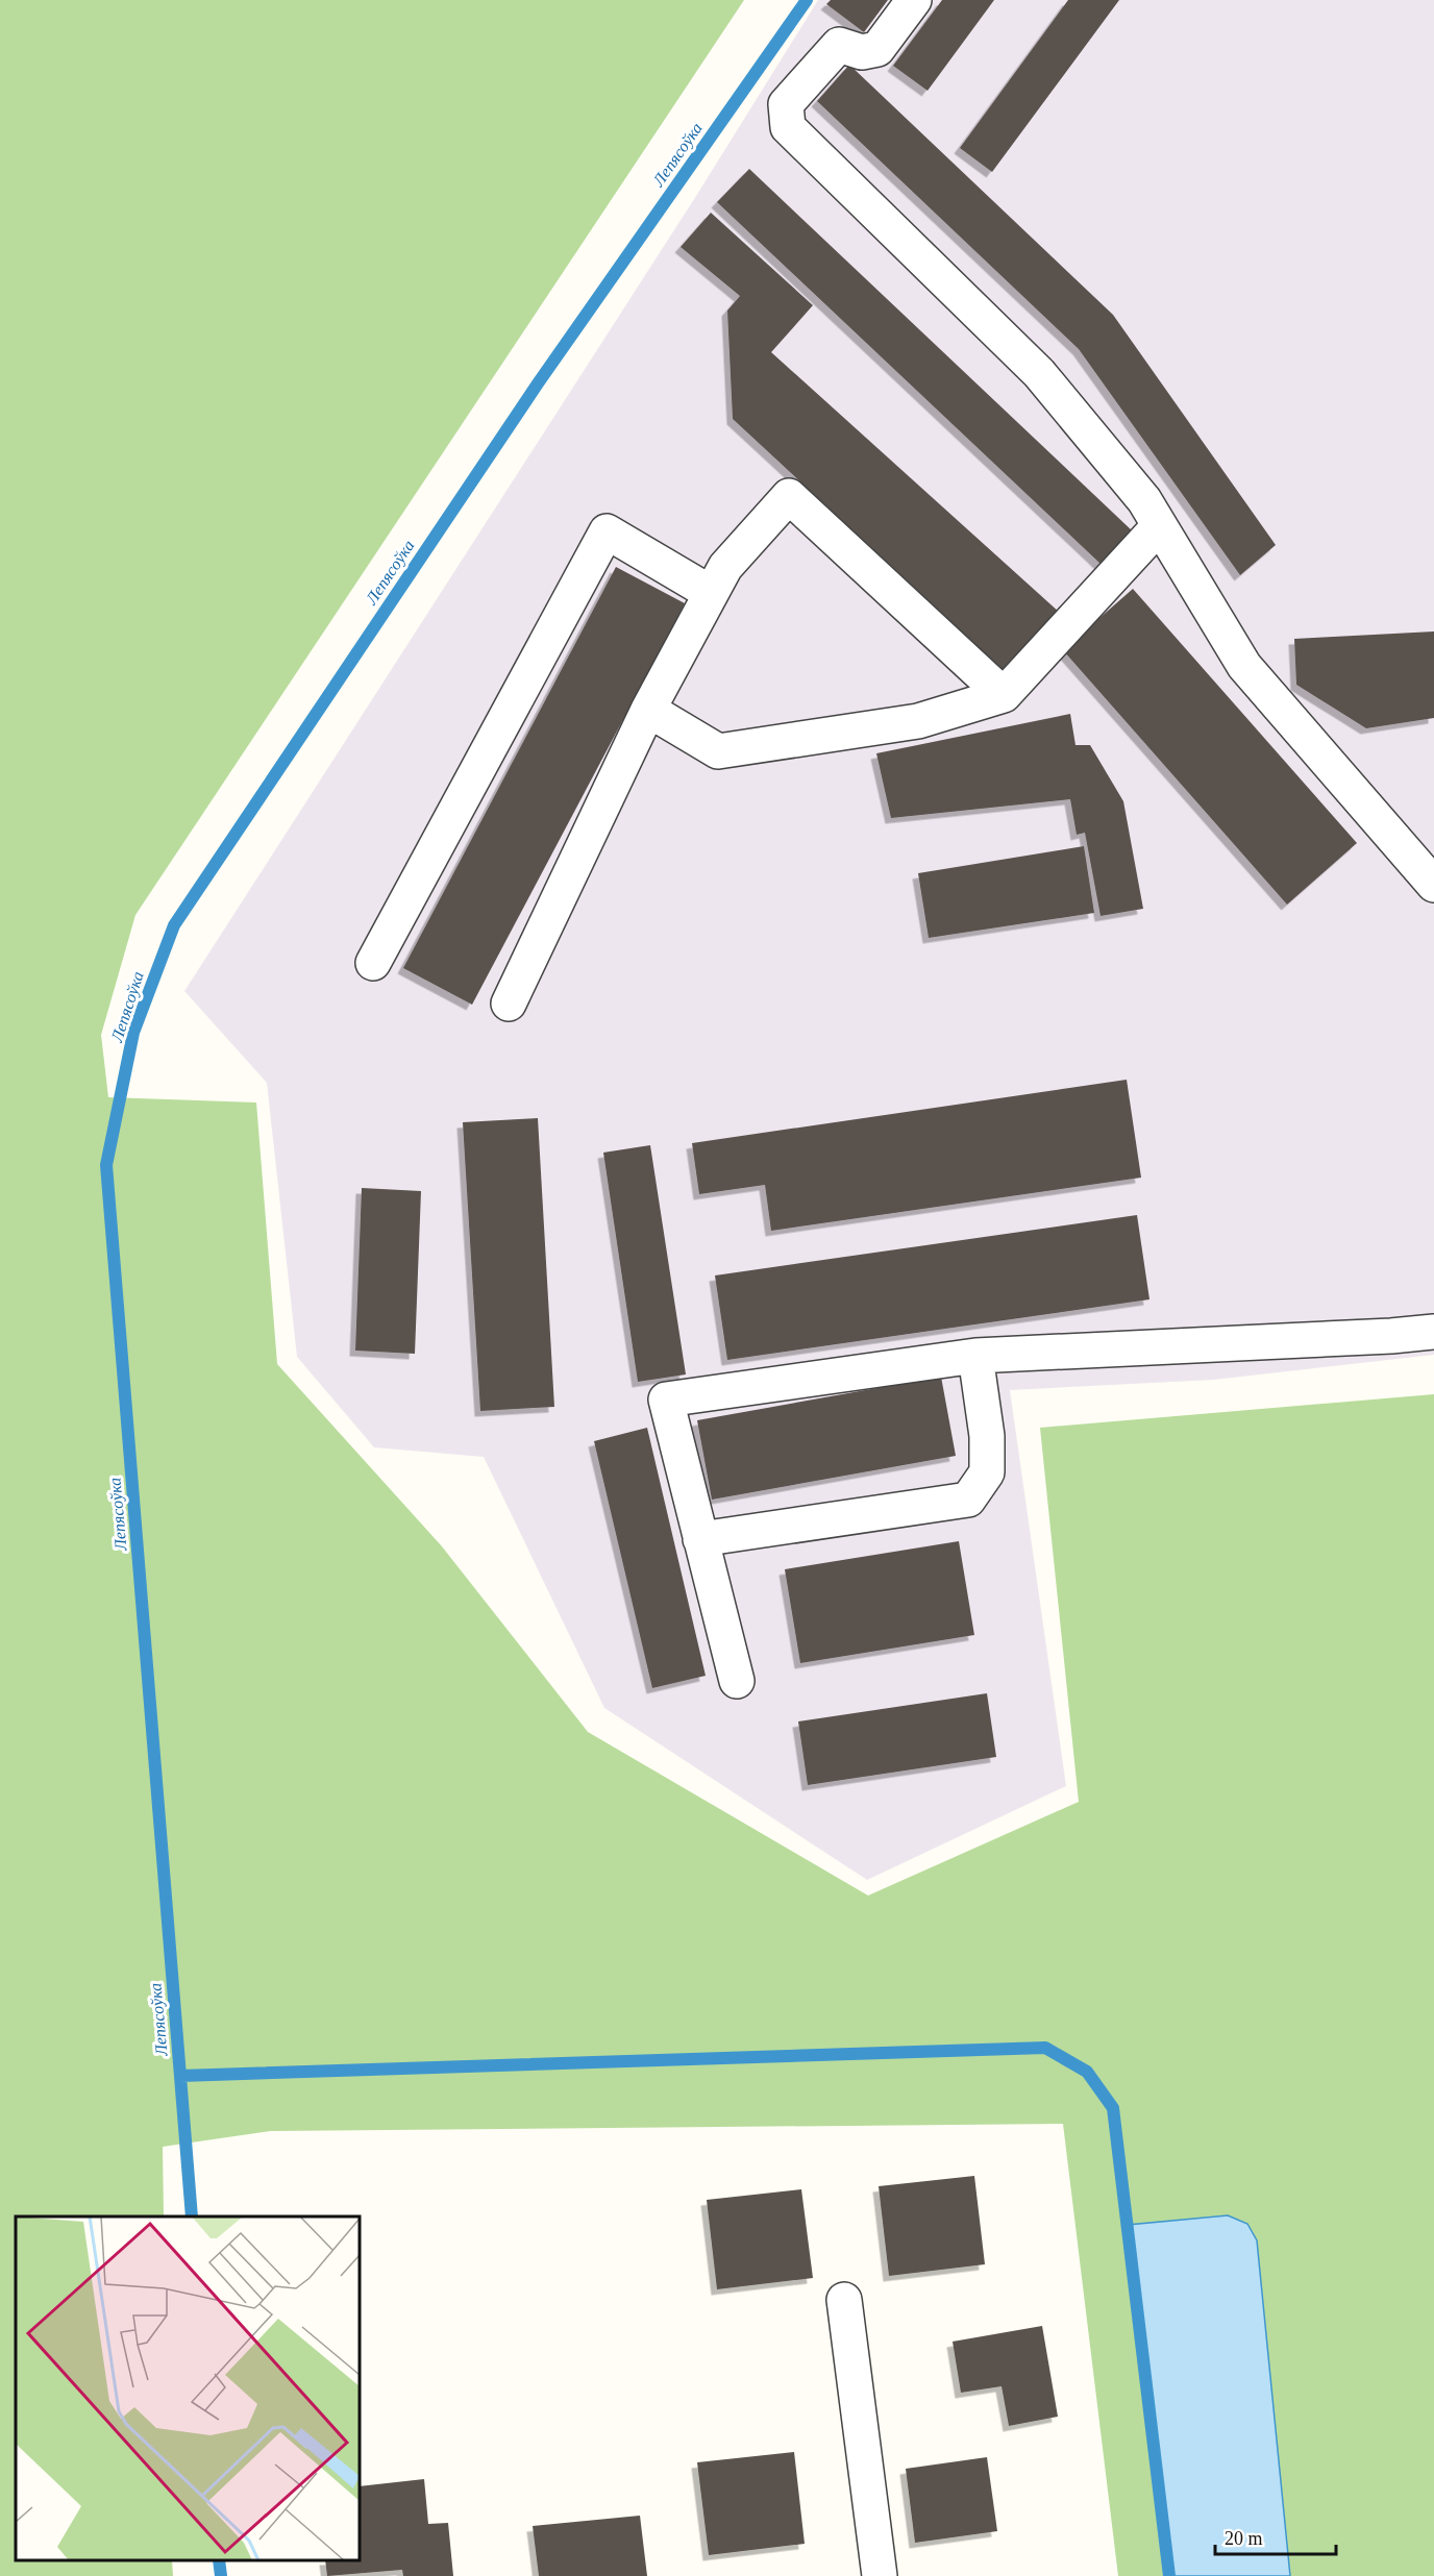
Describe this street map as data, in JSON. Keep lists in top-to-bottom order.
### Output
{
  "water": ["Лепясоўка"],
  "scale_bar": "20 m"
}
